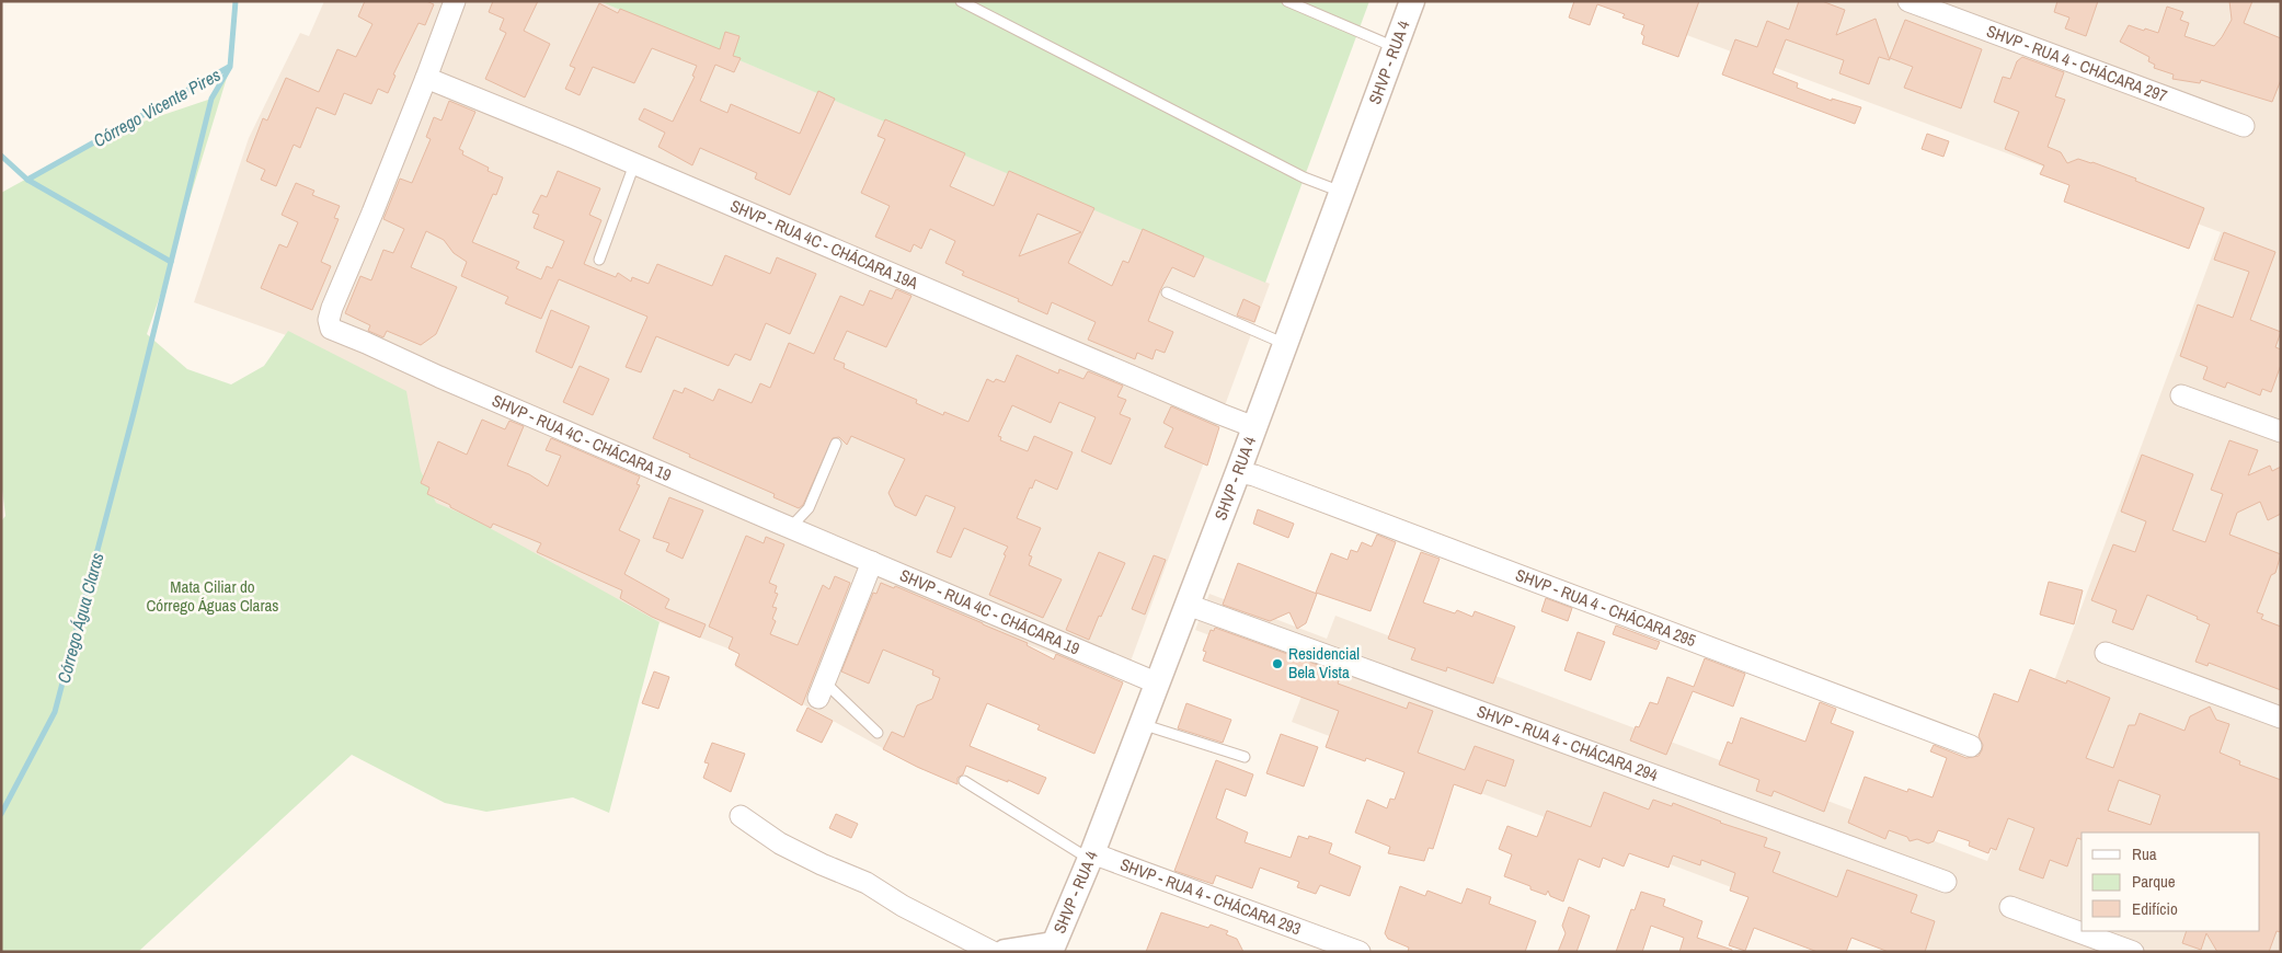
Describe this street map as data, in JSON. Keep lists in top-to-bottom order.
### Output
{
  "streets": {
    "street": [
      "SHVP - RUA 4",
      "SHVP - RUA 4 - CHÁCARA 297",
      "SHVP - RUA 4C - CHÁCARA 19A",
      "SHVP - RUA 4C - CHÁCARA 19",
      "SHVP - RUA 4 - CHÁCARA 295",
      "SHVP - RUA 4 - CHÁCARA 294",
      "SHVP - RUA 4 - CHÁCARA 293"
    ]
  },
  "crossings": [
    ["SHVP - RUA 4", "SHVP - RUA 4C - CHÁCARA 19A"],
    ["SHVP - RUA 4", "SHVP - RUA 4C - CHÁCARA 19"],
    ["SHVP - RUA 4", "SHVP - RUA 4 - CHÁCARA 295"],
    ["SHVP - RUA 4", "SHVP - RUA 4 - CHÁCARA 294"],
    ["SHVP - RUA 4", "SHVP - RUA 4 - CHÁCARA 293"],
    ["SHVP - RUA 4C - CHÁCARA 19A", "SHVP - RUA 4C - CHÁCARA 19"]
  ],
  "water": ["Córrego Vicente Pires", "Córrego Água Claras"],
  "parks": ["Mata Ciliar do Córrego Águas Claras"],
  "places": ["Residencial Bela Vista"],
  "legend": ["Rua", "Parque", "Edifício"]
}
